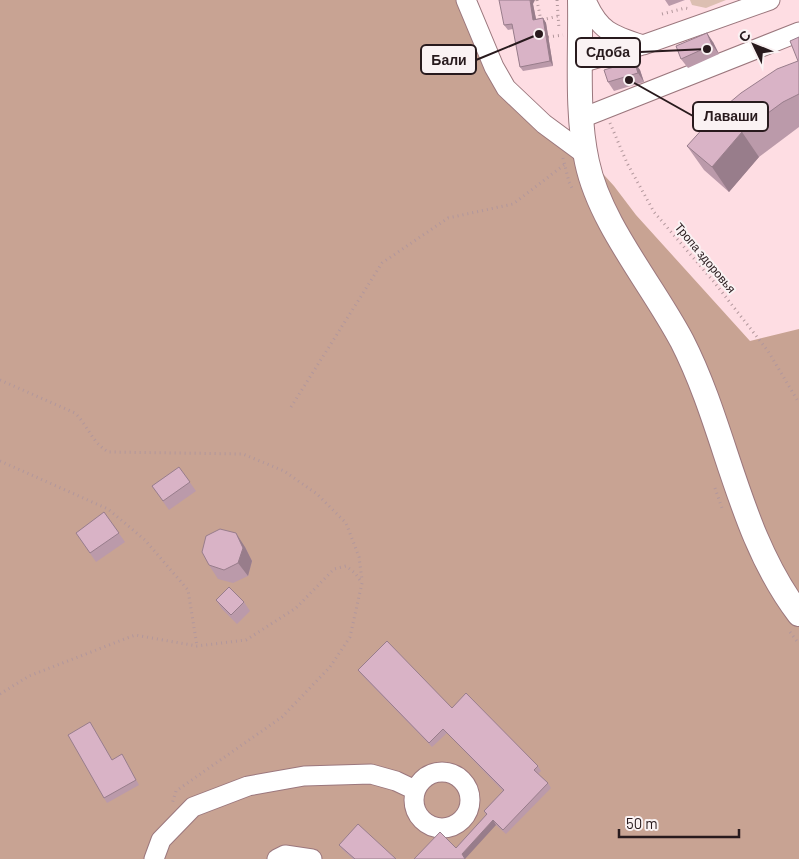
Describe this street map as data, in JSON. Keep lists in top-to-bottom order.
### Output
{
  "streets": {
    "path": ["Тропа здоровья"]
  },
  "places": ["Бали", "Сдоба", "Лаваши"],
  "scale_bar": "50 m",
  "north": "top left"
}
